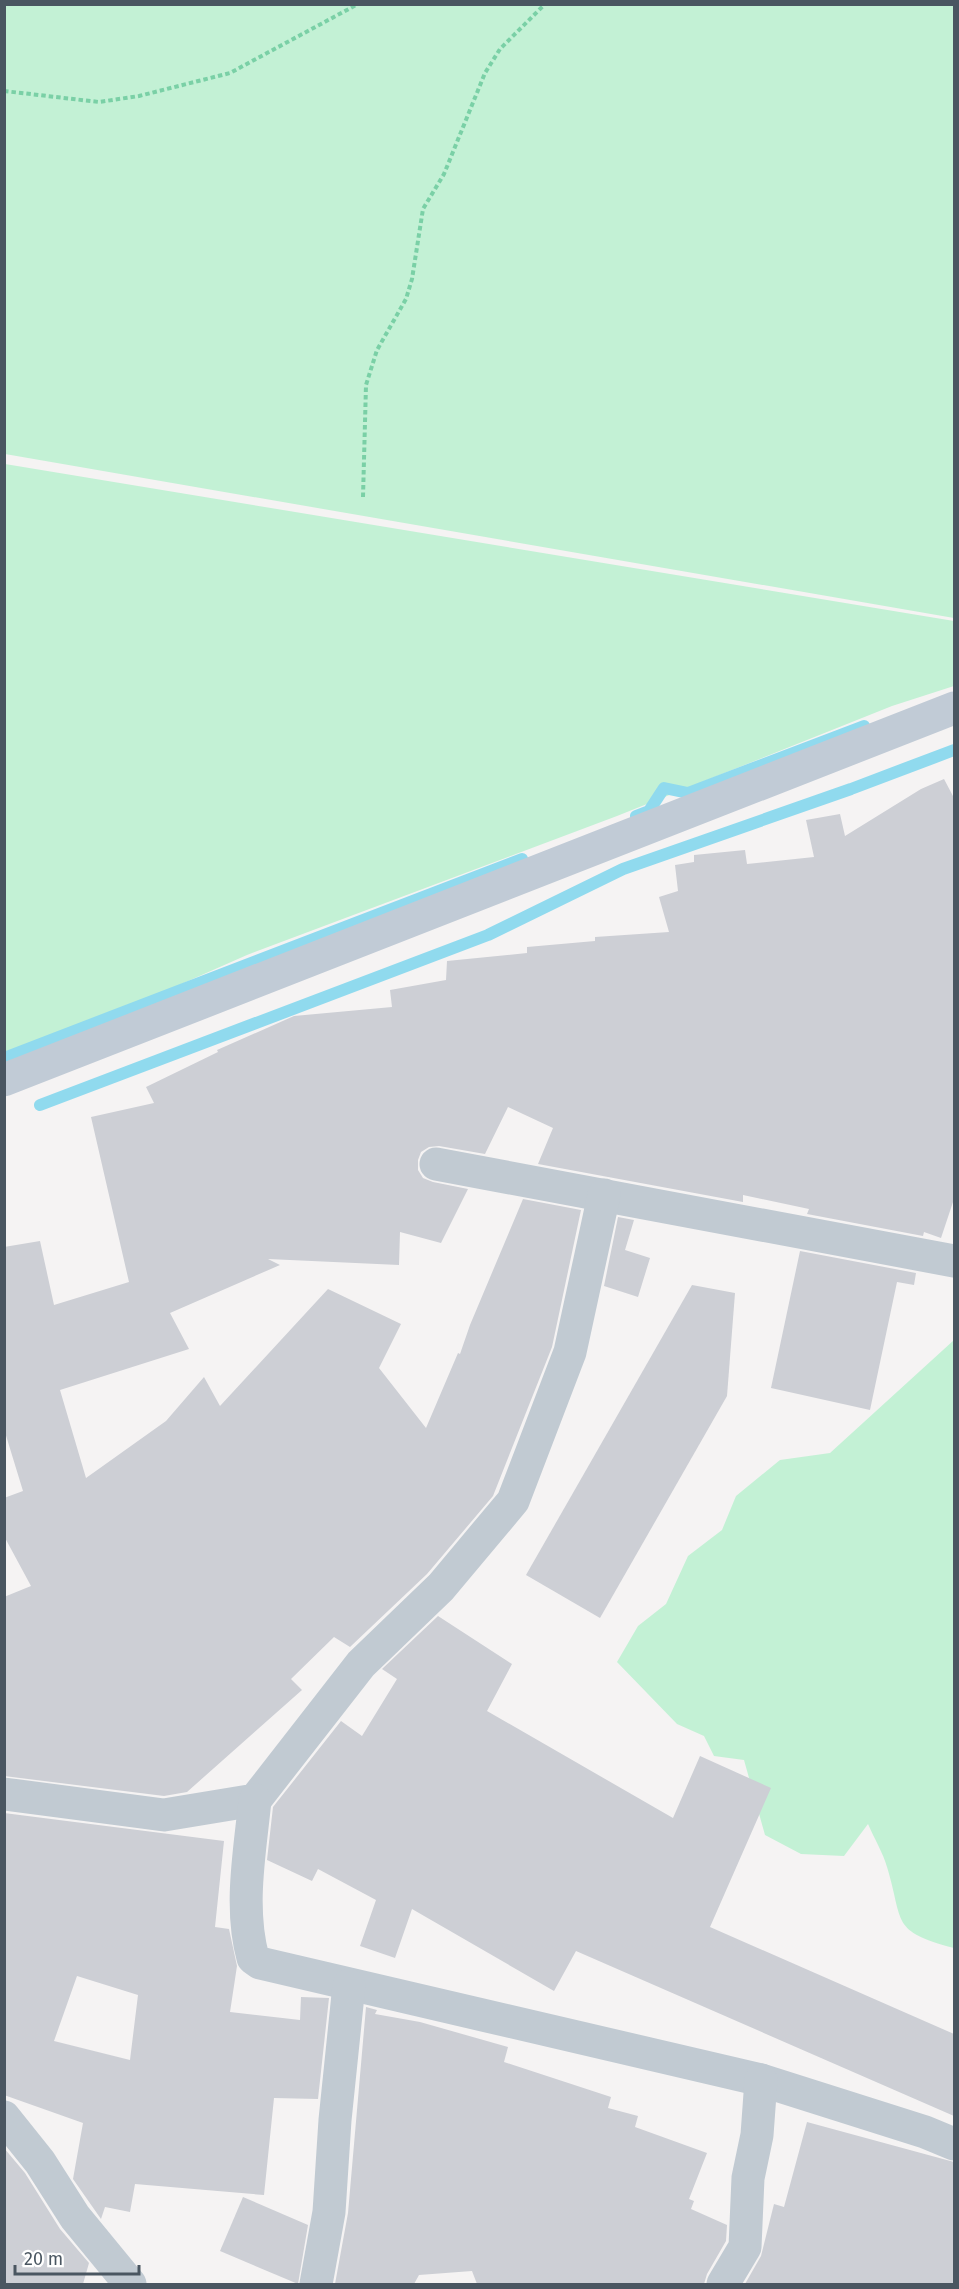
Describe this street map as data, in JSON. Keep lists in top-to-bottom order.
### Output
{
  "scale_bar": "20 m"
}
